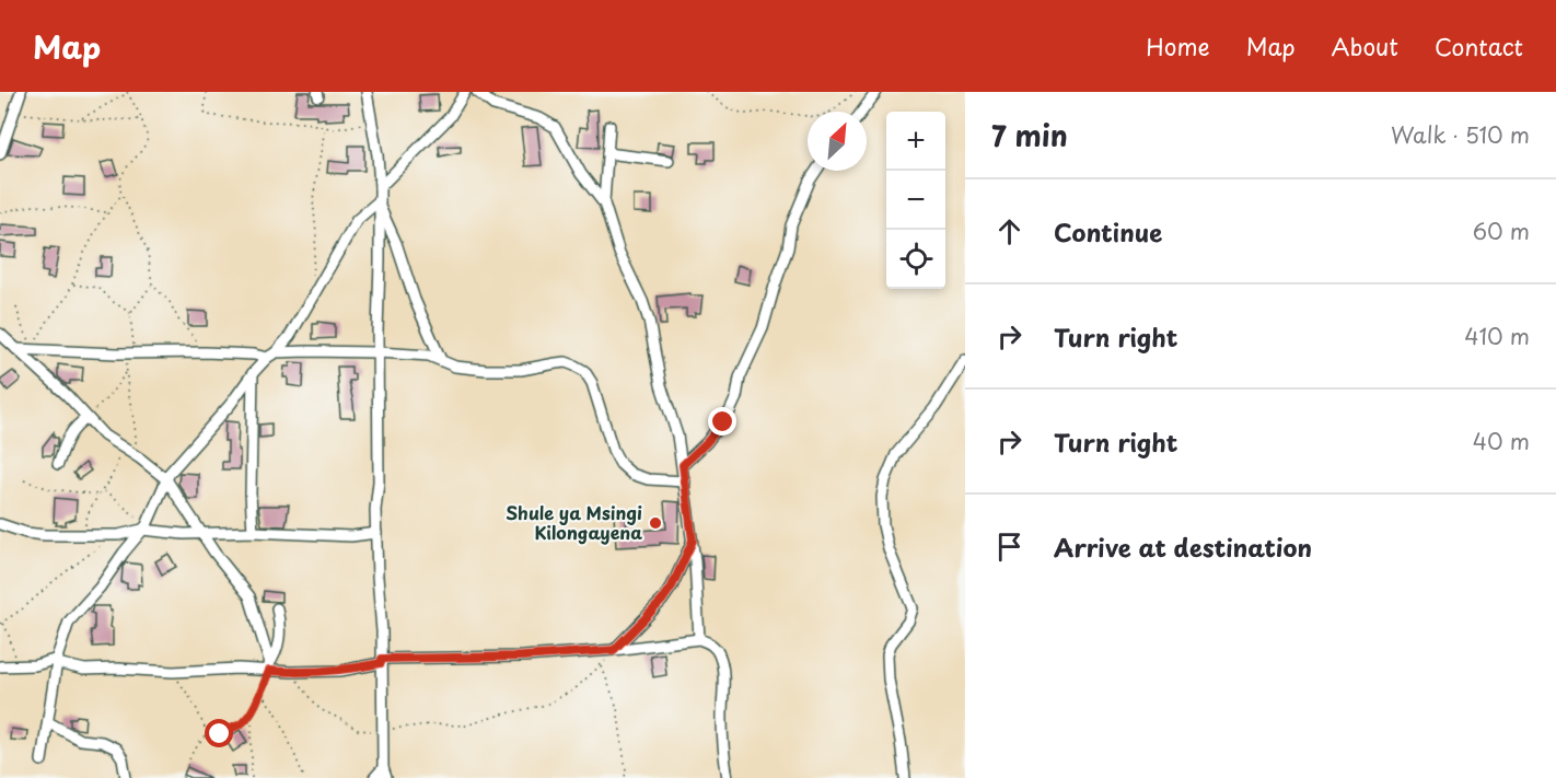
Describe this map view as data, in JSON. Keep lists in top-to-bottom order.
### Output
{
  "places": ["Shule ya Msingi Kilongayena"],
  "north": "top right",
  "page": {
    "header": "Map",
    "nav": [
      "Home",
      "Map",
      "About",
      "Contact"
    ],
    "heading": ["7 min", "Walk · 510 m"],
    "map_buttons": ["+", "−"],
    "list": [
      ["Continue", "60 m"],
      ["Turn right", "410 m"],
      ["Turn right", "40 m"],
      "Arrive at destination"
    ]
  }
}
